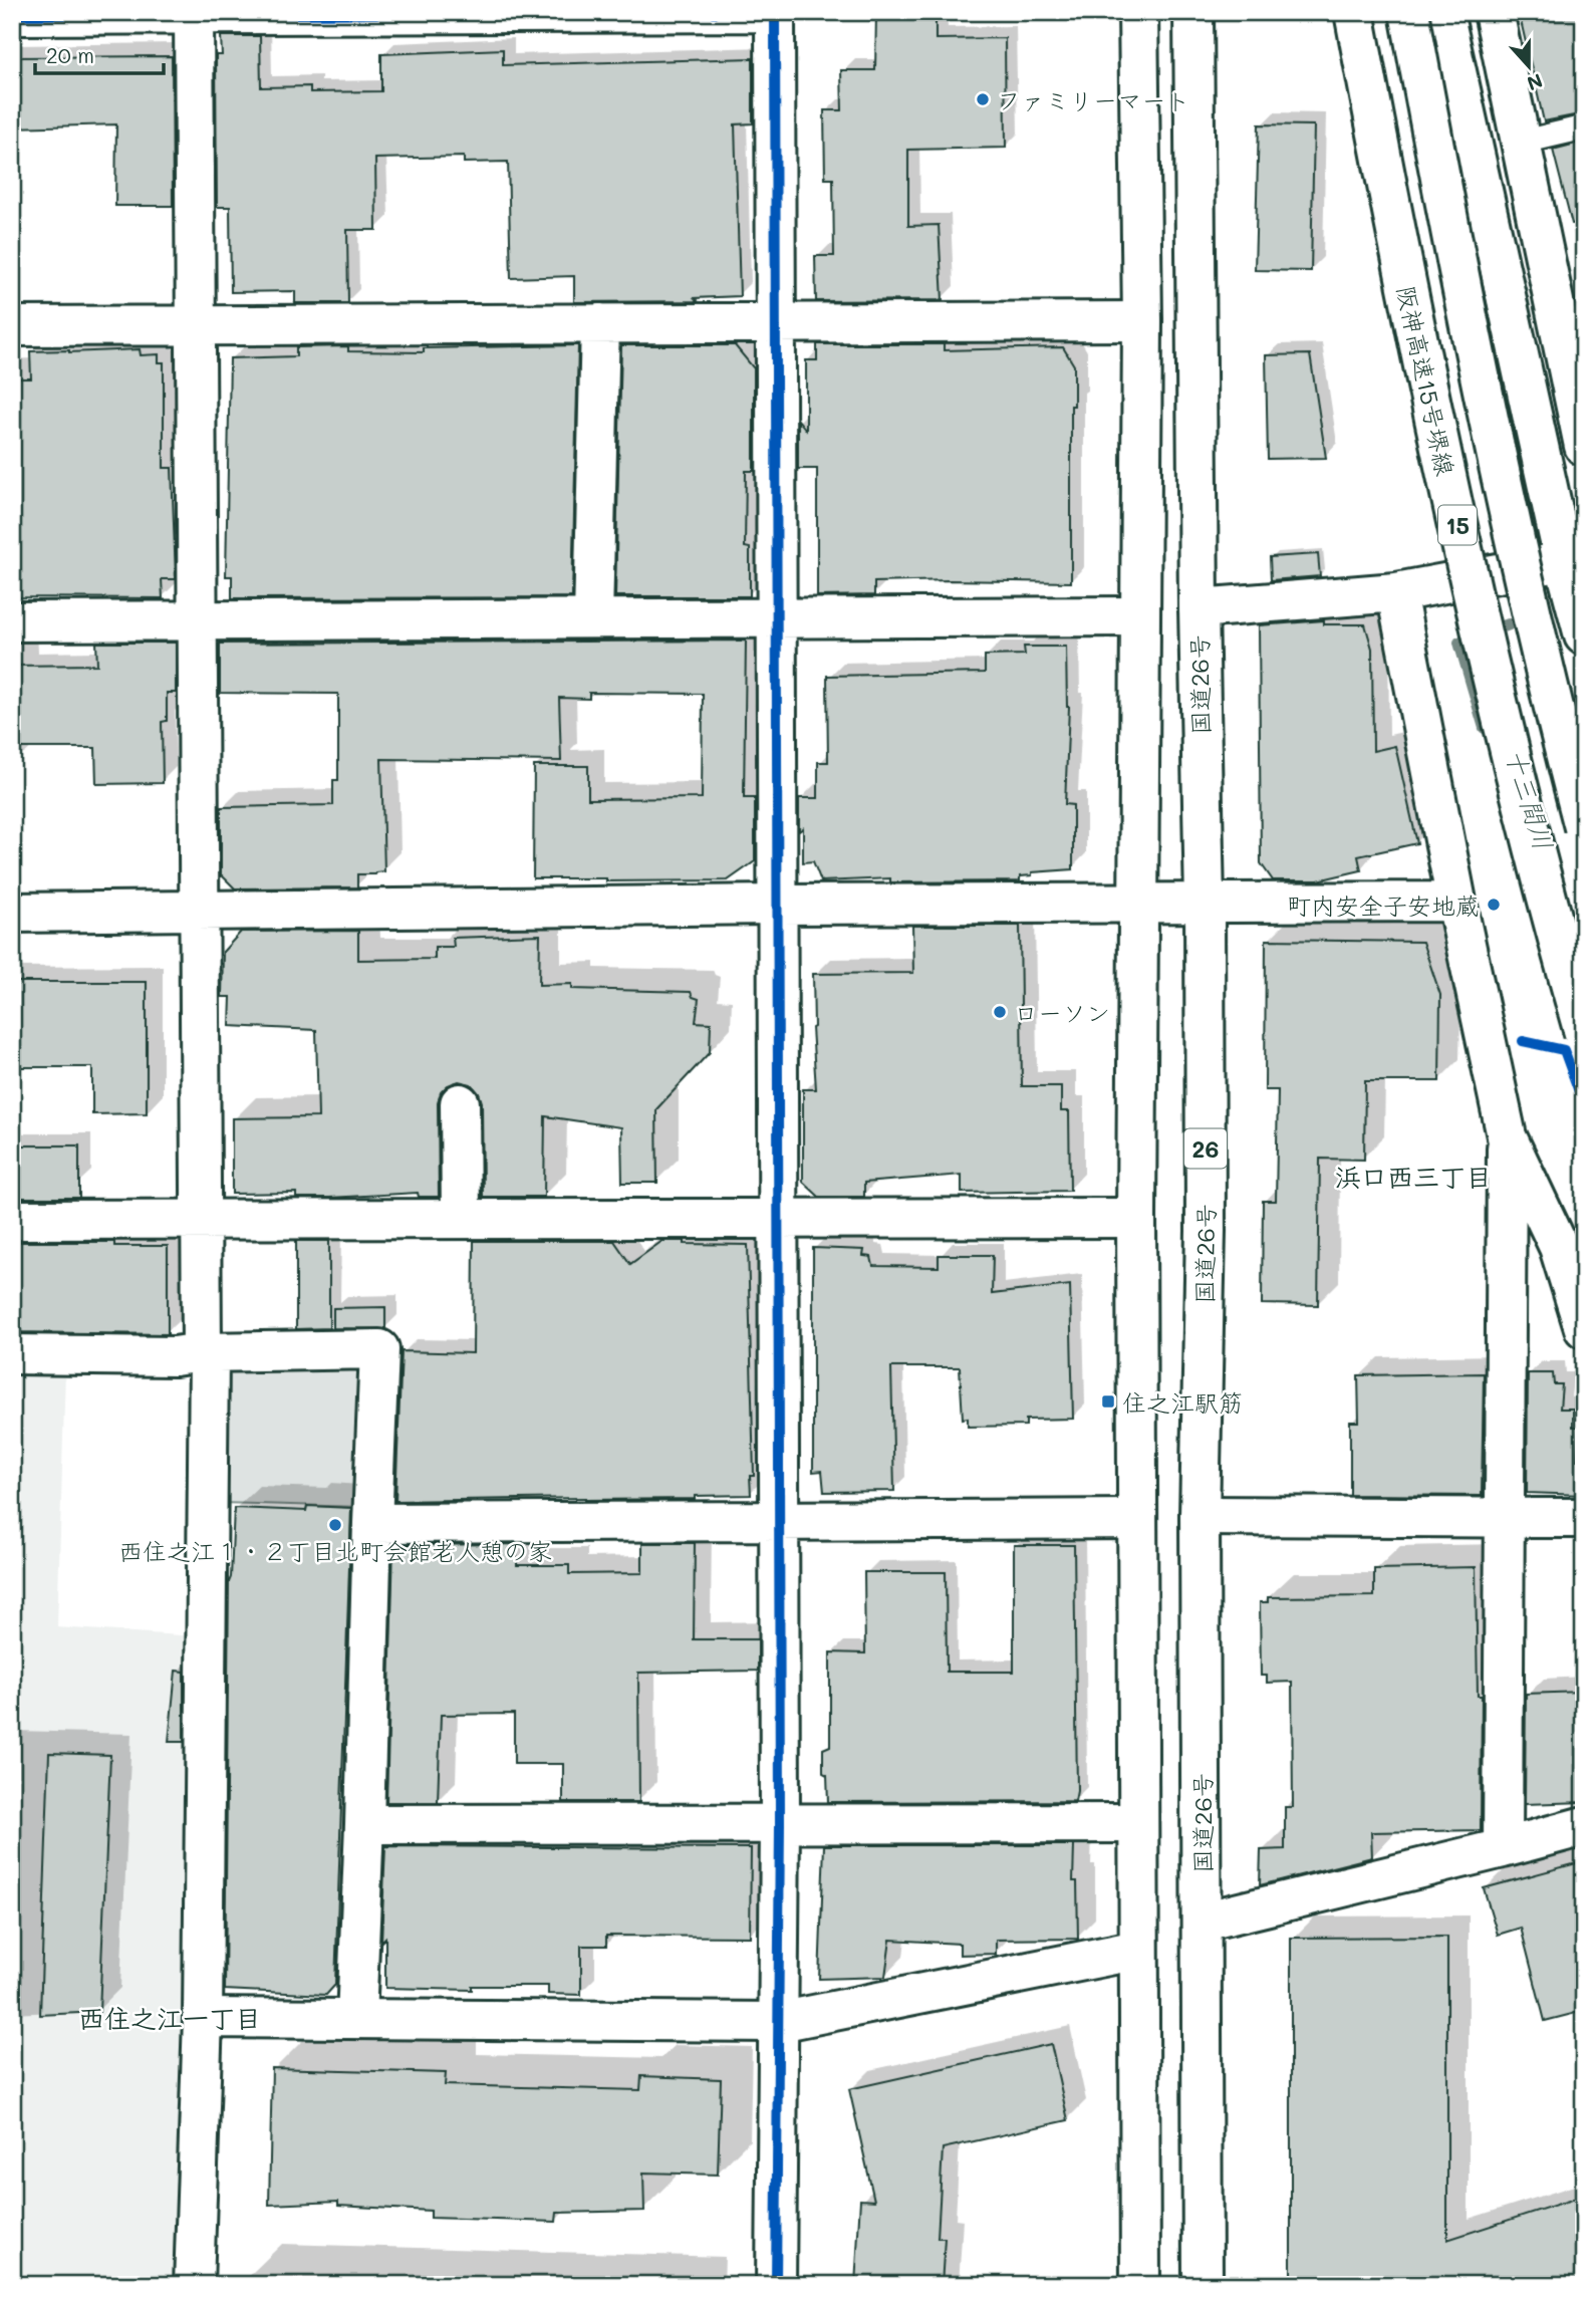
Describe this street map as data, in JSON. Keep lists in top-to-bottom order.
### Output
{
  "streets": {
    "main road": [
      "阪神高速15号堺線",
      "15",
      "国道26号",
      "26"
    ]
  },
  "districts": ["浜口西三丁目", "西住之江一丁目"],
  "water": ["十三間川"],
  "places": {
    "other": [
      "ファミリーマート",
      "町内安全子安地蔵",
      "ローソン",
      "西住之江１・２丁目北町会館老人憩の家"
    ],
    "transit": ["住之江駅筋"]
  },
  "scale_bar": "20 m",
  "north": "bottom"
}
